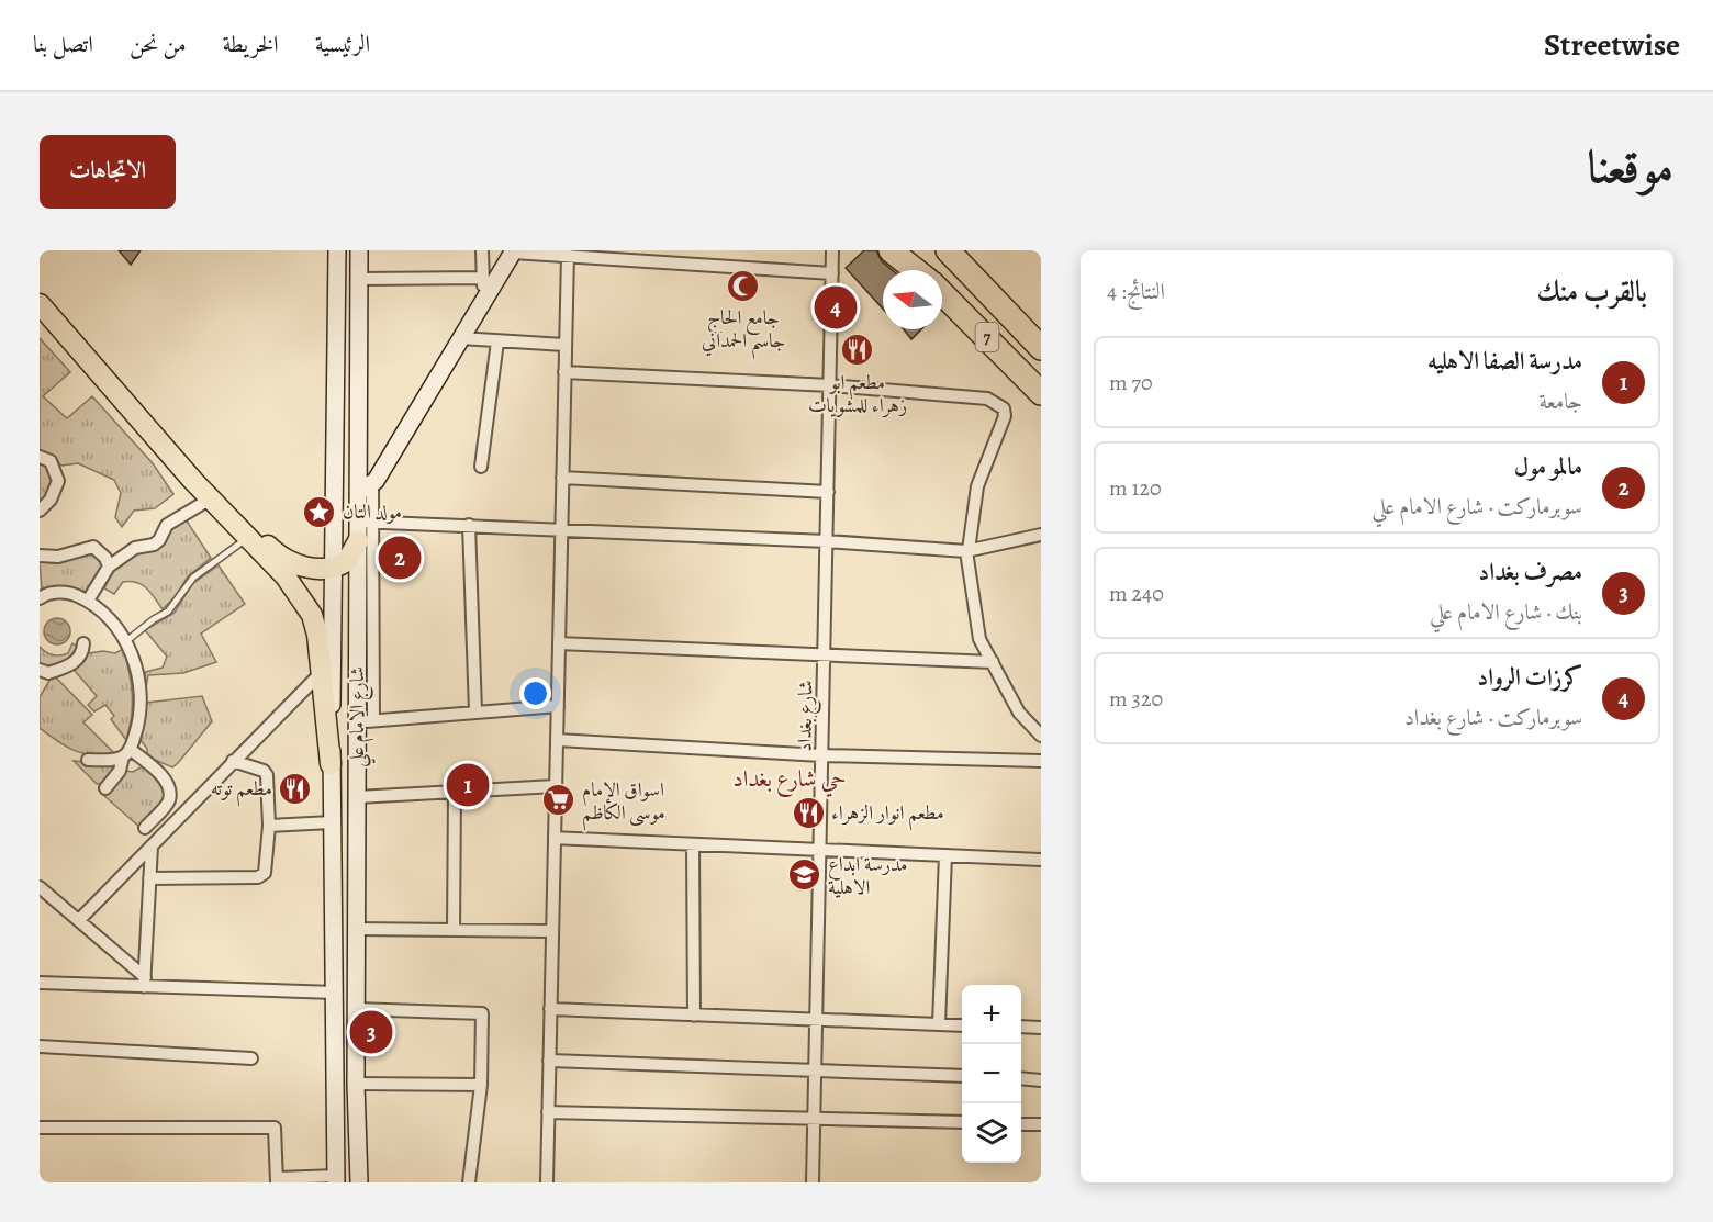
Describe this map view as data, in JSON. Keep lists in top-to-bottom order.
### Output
{
  "streets": {
    "highway": ["7"],
    "main road": ["شارع الامام علي"],
    "street": ["شارع بغداد"]
  },
  "districts": ["حي شارع بغداد"],
  "places": {
    "mosque": ["جامع الحاج جاسم الحمداني"],
    "restaurant": ["مطعم ابو زهراء للمشويات", "مطعم توته", "مطعم انوار الزهراء"],
    "place": ["مولد التان"],
    "supermarket": ["اسواق الإمام موسى الكاظم"],
    "school or university": ["مدرسة ابداع الاهلية"]
  },
  "north": "left",
  "page": {
    "header": "Streetwise",
    "nav": [
      "الرئيسية",
      "الخريطة",
      "من نحن",
      "اتصل بنا"
    ],
    "title": "موقعنا",
    "buttons": "الاتجاهات",
    "heading": ["بالقرب منك", "النتائج: 4"],
    "pins": [
      "4",
      "2",
      "1",
      "3"
    ],
    "list": [
      {
        "mark": "1",
        "name": "مدرسة الصفا الاهليه",
        "note": "جامعة",
        "value": "70 m"
      },
      {
        "mark": "2",
        "name": "مالمو مول",
        "note": "سوبرماركت · شارع الامام علي",
        "value": "120 m"
      },
      {
        "mark": "3",
        "name": "مصرف بغداد",
        "note": "بنك · شارع الامام علي",
        "value": "240 m"
      },
      {
        "mark": "4",
        "name": "كرزات الرواد",
        "note": "سوبرماركت · شارع بغداد",
        "value": "320 m"
      }
    ],
    "map_buttons": ["+", "−"]
  }
}
